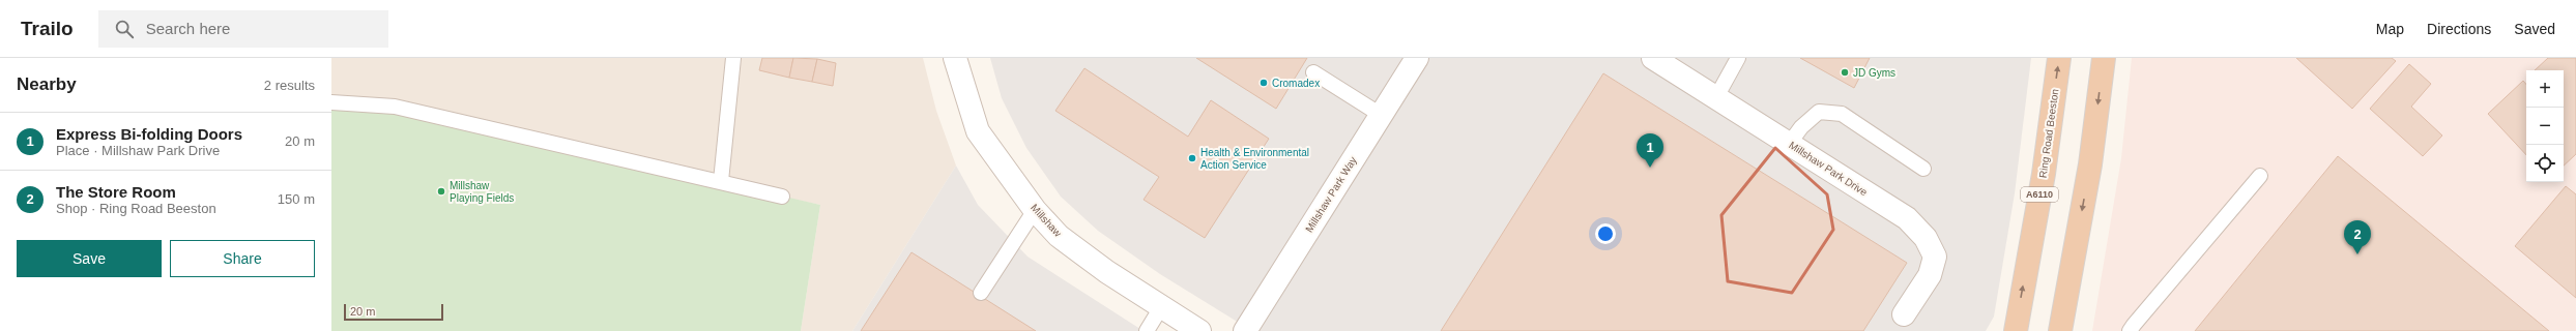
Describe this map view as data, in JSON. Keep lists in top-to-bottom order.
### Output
{
  "streets": {
    "highway": ["Ring Road Beeston", "A6110"],
    "street": ["Millshaw Park Drive", "Millshaw Park Way", "Millshaw"]
  },
  "places": [
    "JD Gyms",
    "Cromadex",
    "Health & Environmental Action Service",
    "Millshaw Playing Fields"
  ],
  "scale_bar": "20 m",
  "page": {
    "header": "Trailo",
    "search": "Search here",
    "nav": ["Map", "Directions", "Saved"],
    "heading": ["Nearby", "2 results"],
    "map_buttons": ["+", "−"],
    "list": [
      {
        "mark": "1",
        "name": "Express Bi-folding Doors",
        "note": "Place · Millshaw Park Drive",
        "value": "20 m"
      },
      {
        "mark": "2",
        "name": "The Store Room",
        "note": "Shop · Ring Road Beeston",
        "value": "150 m"
      }
    ],
    "pins": ["1", "2"],
    "buttons": ["Save", "Share"],
    "scale": "20 m"
  }
}
